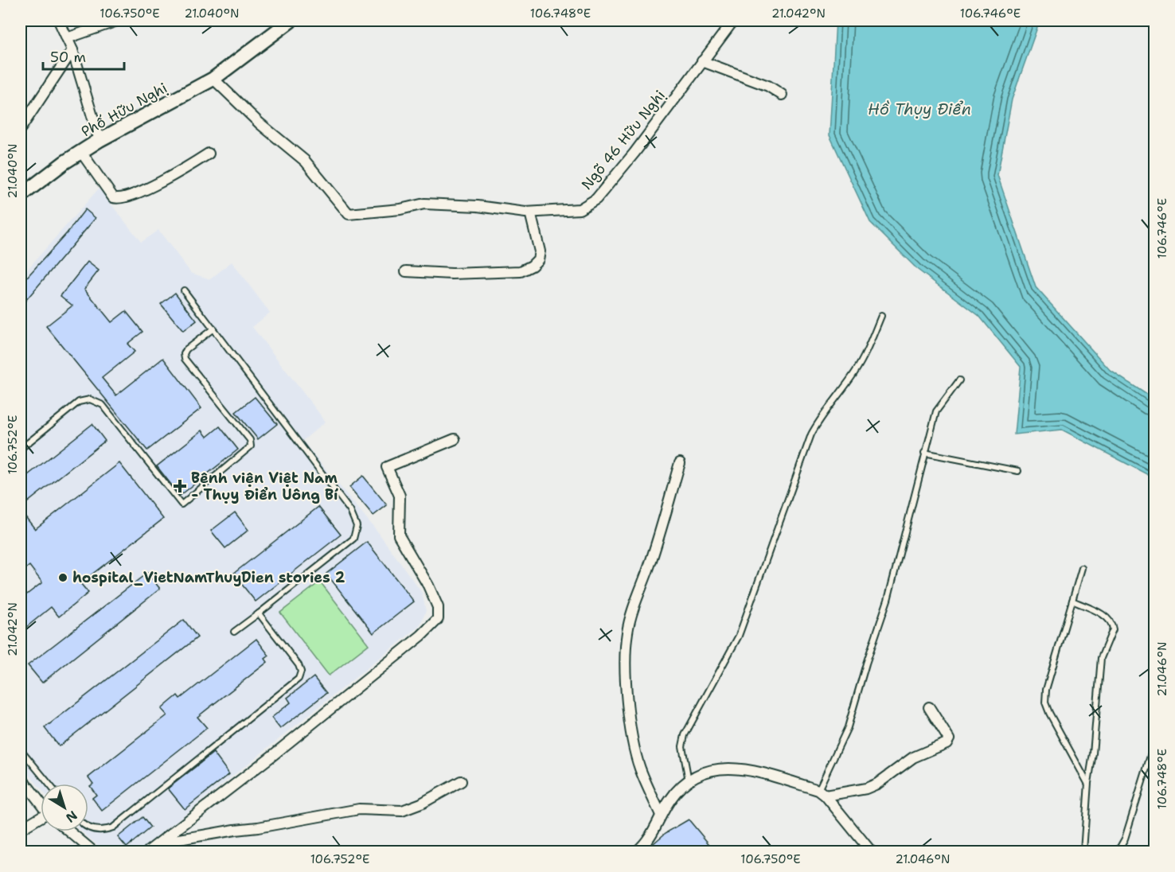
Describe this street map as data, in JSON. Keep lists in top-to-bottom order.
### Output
{
  "streets": {
    "main road": ["Phố Hữu Nghị"],
    "street": ["Ngõ 46 Hữu Nghị"]
  },
  "crossings": [
    ["Phố Hữu Nghị", "Ngõ 46 Hữu Nghị"]
  ],
  "water": ["Hồ Thụy Điển"],
  "places": {
    "health": ["Bệnh viện Việt Nam - Thụy Điển Uông Bí"],
    "other": ["hospital_VietNamThuyDien stories 2"]
  },
  "scale_bar": "50 m",
  "north": "bottom right",
  "coordinates": [
    "106.750°E",
    "21.040°N",
    "106.748°E",
    "21.042°N",
    "106.746°E",
    "106.752°E",
    "21.046°N"
  ]
}
